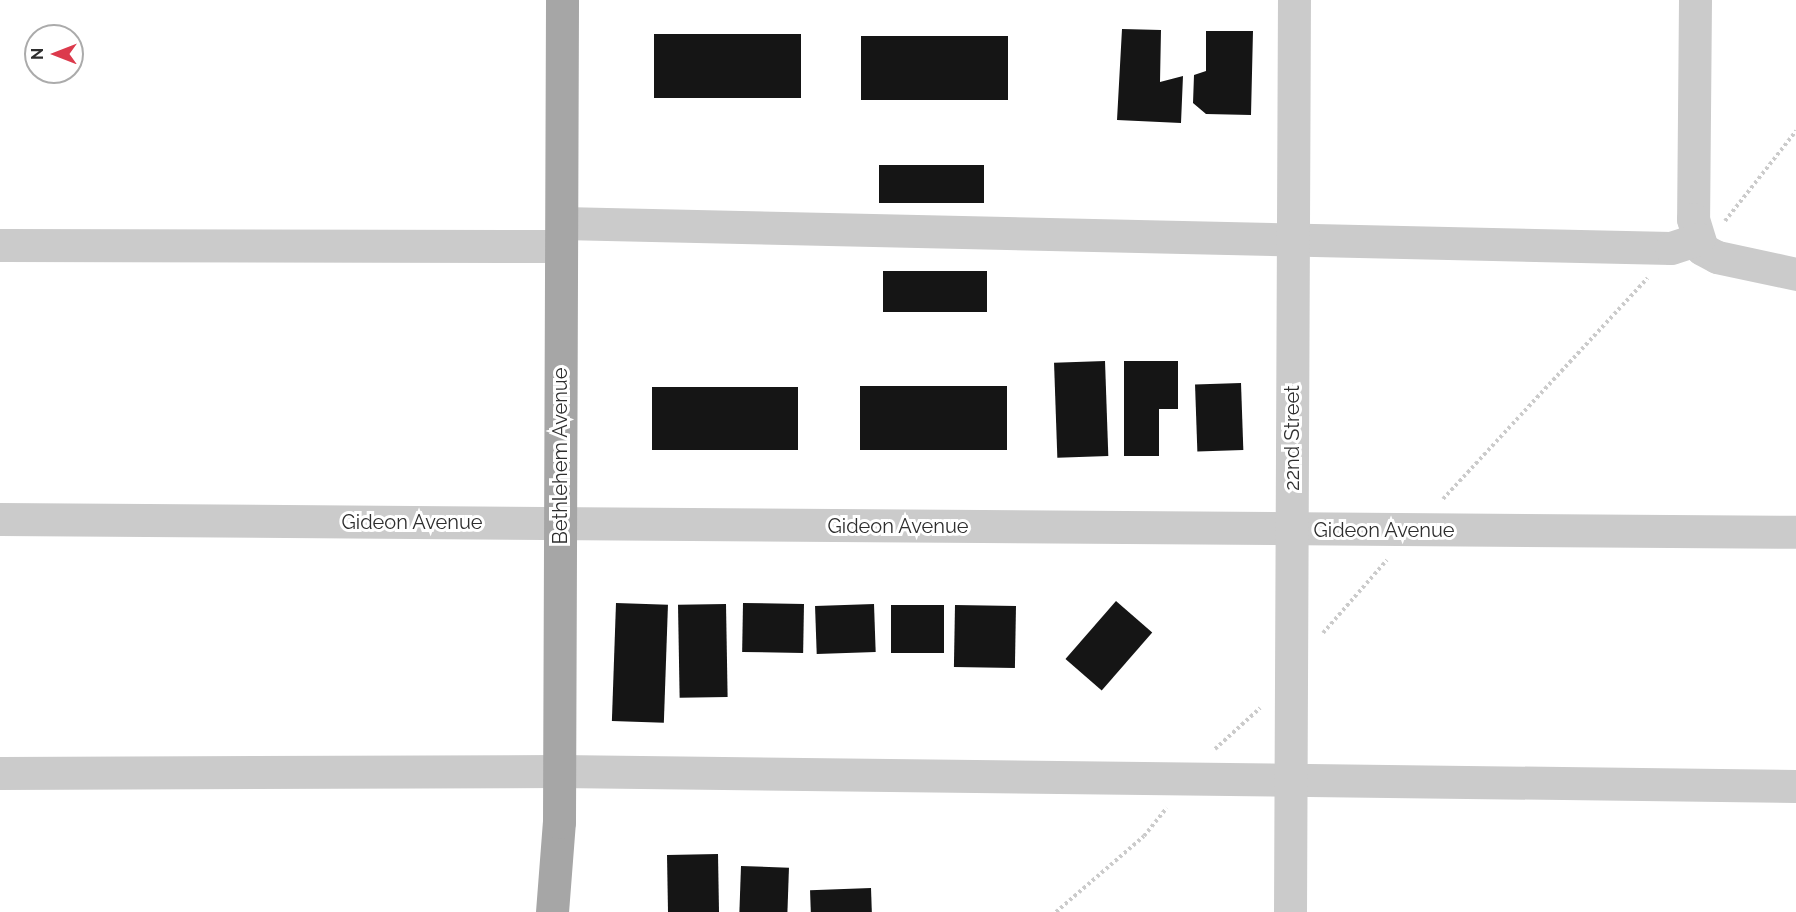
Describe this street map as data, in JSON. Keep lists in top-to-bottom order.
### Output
{
  "streets": {
    "main road": ["Bethlehem Avenue"],
    "street": ["22nd Street", "Gideon Avenue"]
  },
  "crossings": [
    ["22nd Street", "Gideon Avenue"],
    ["Bethlehem Avenue", "Gideon Avenue"]
  ],
  "north": "left"
}
